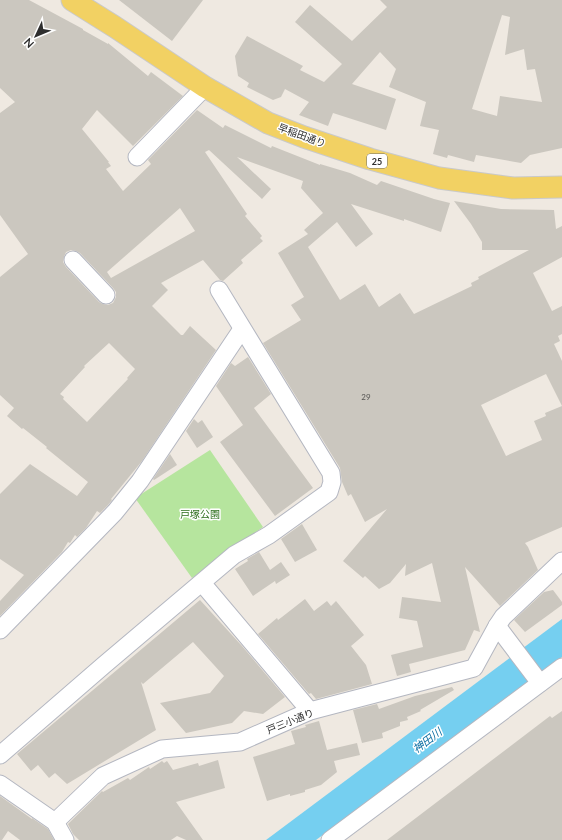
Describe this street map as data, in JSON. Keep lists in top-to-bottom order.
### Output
{
  "streets": {
    "main road": ["早稲田通り", "25"],
    "street": ["戸三小通り"]
  },
  "water": ["神田川"],
  "parks": ["戸塚公園"],
  "house_numbers": ["29"],
  "north": "bottom left"
}
